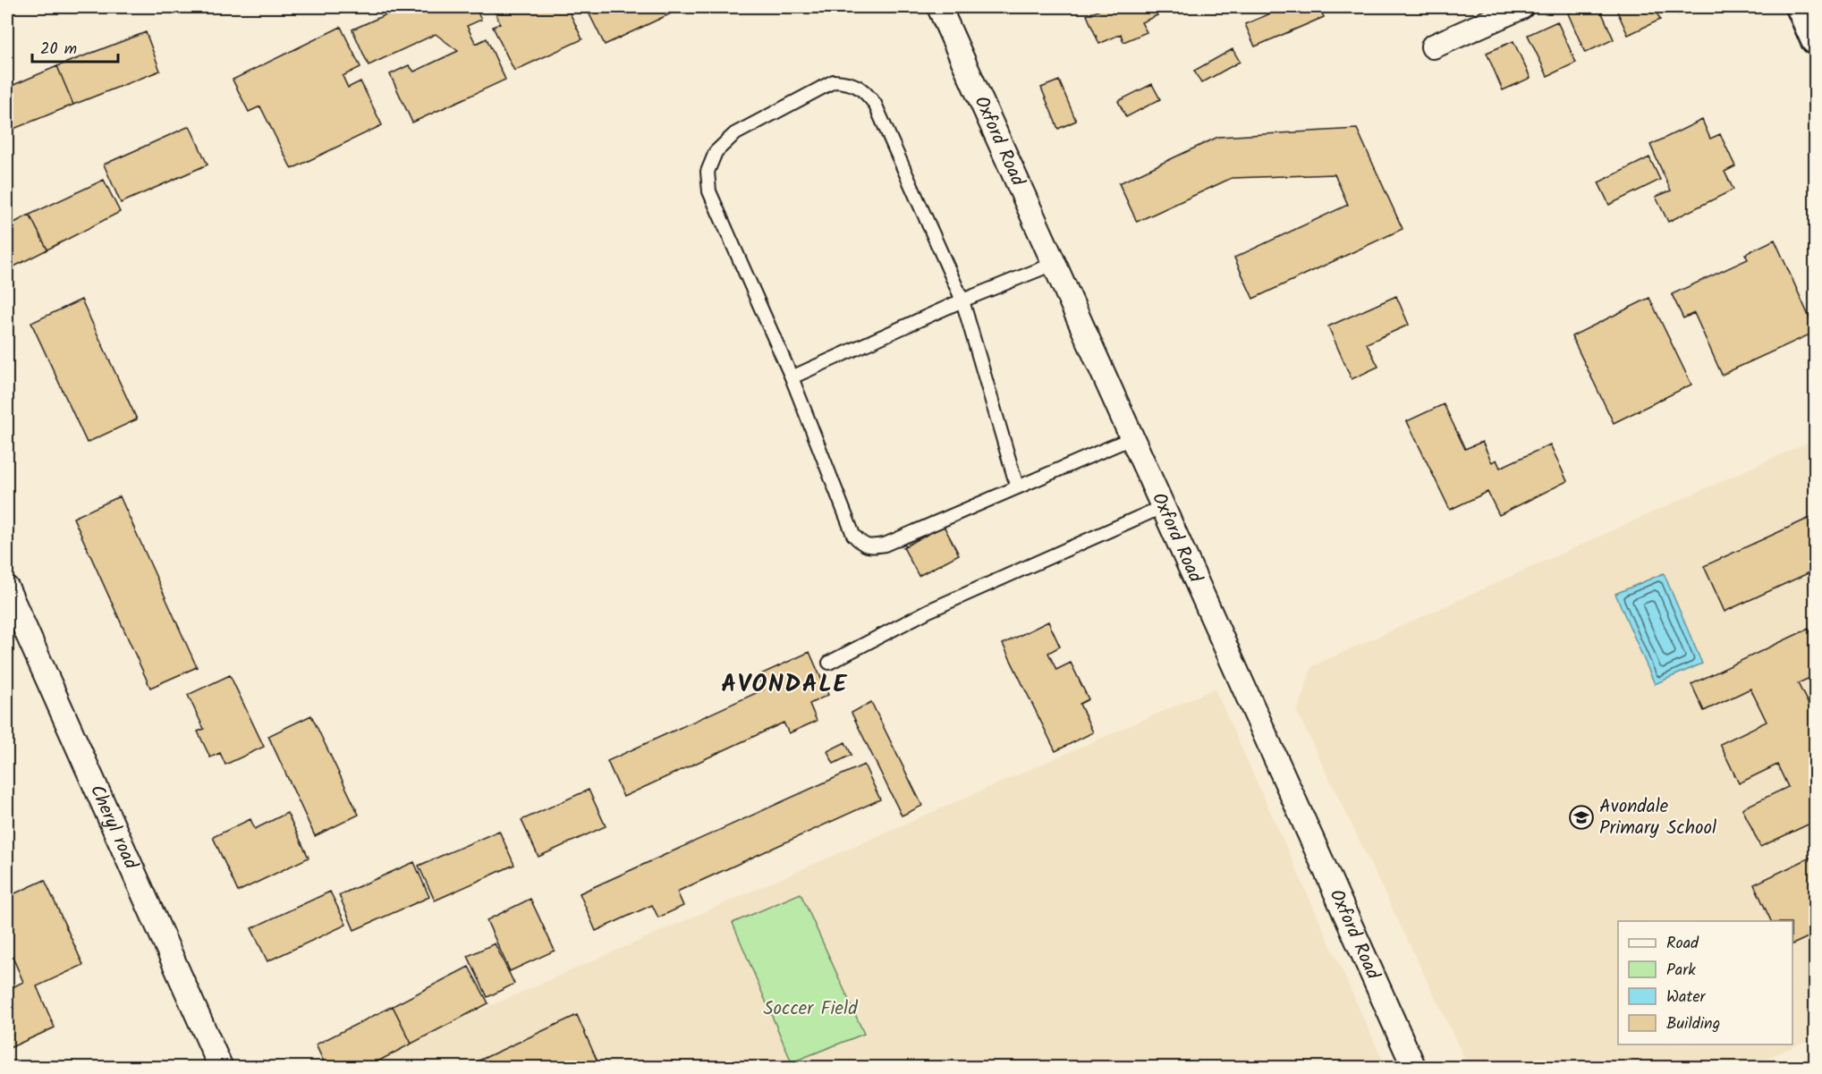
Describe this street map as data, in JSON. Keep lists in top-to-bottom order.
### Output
{
  "streets": {
    "street": ["Oxford Road", "Cheryl road"]
  },
  "districts": ["AVONDALE"],
  "parks": ["Soccer Field"],
  "places": {
    "school or university": ["Avondale Primary School"]
  },
  "legend": [
    "Road",
    "Park",
    "Water",
    "Building"
  ],
  "scale_bar": "20 m"
}
